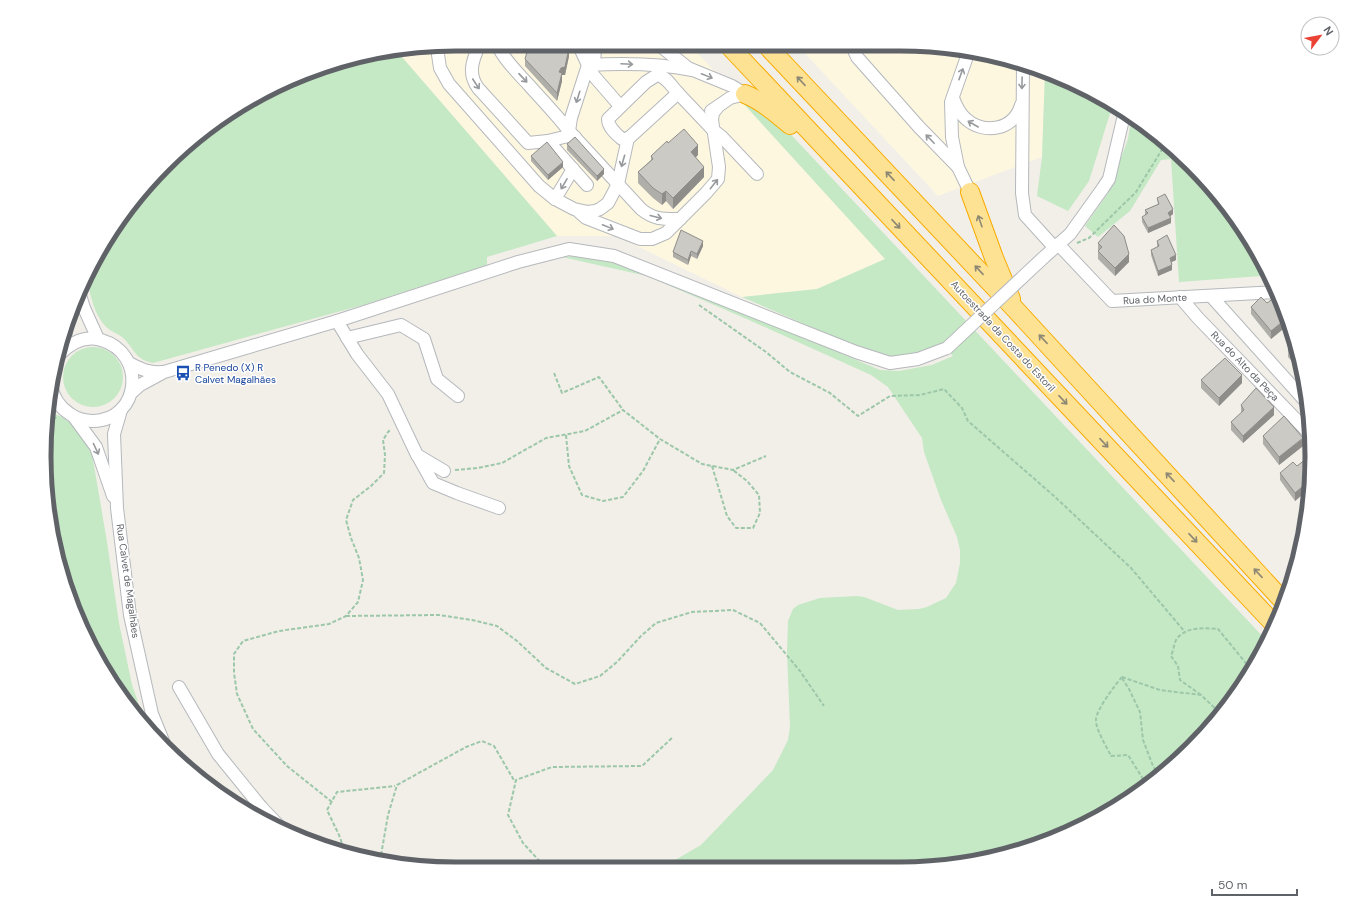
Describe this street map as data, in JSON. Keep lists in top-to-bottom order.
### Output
{
  "streets": {
    "highway": ["Autoestrada da Costa do Estoril"],
    "street": ["Rua do Monte", "Rua do Alto da Peça", "Rua Calvet de Magalhães"]
  },
  "crossings": [
    ["Rua do Monte", "Rua do Alto da Peça"]
  ],
  "places": {
    "bus stop": ["R Penedo (X) R Calvet Magalhães"]
  },
  "scale_bar": "50 m",
  "north": "top right"
}
